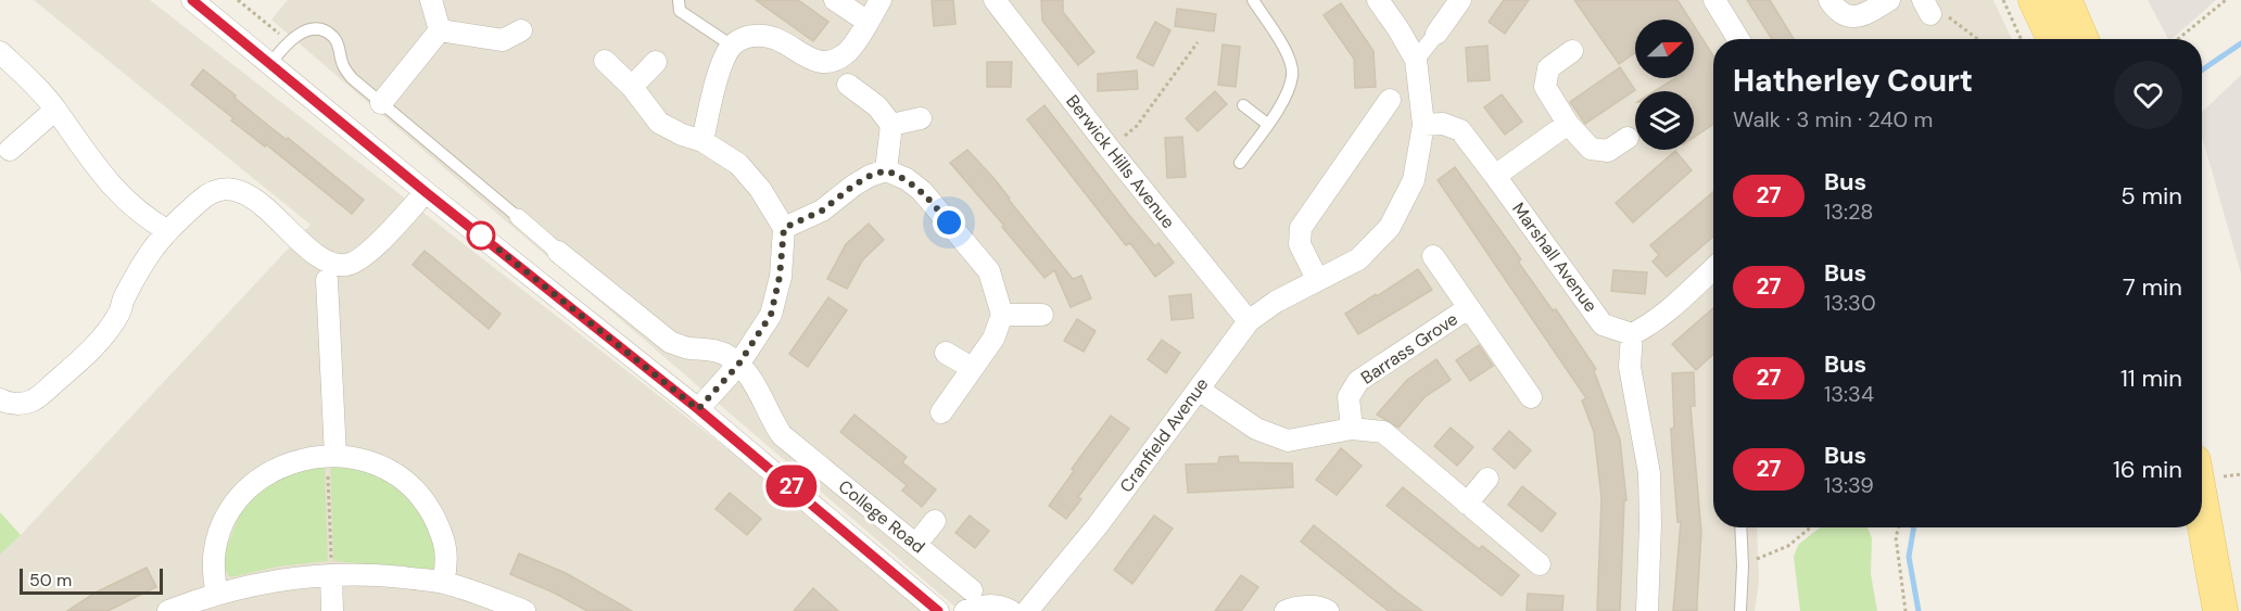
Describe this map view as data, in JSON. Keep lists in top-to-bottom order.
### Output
{
  "streets": {
    "street": [
      "Berwick Hills Avenue",
      "Marshall Avenue",
      "Barrass Grove",
      "Cranfield Avenue",
      "College Road"
    ]
  },
  "crossings": [
    ["Berwick Hills Avenue", "Cranfield Avenue"],
    ["Marshall Avenue", "Cranfield Avenue"]
  ],
  "lines": ["bus line 27"],
  "scale_bar": "50 m",
  "north": "right",
  "page": {
    "on_map": "27",
    "heading": ["Hatherley Court", "Walk · 3 min · 240 m"],
    "list": [
      {
        "mark": "27",
        "name": "Bus",
        "note": "13:28",
        "value": "5 min"
      },
      {
        "mark": "27",
        "name": "Bus",
        "note": "13:30",
        "value": "7 min"
      },
      {
        "mark": "27",
        "name": "Bus",
        "note": "13:34",
        "value": "11 min"
      },
      {
        "mark": "27",
        "name": "Bus",
        "note": "13:39",
        "value": "16 min"
      }
    ],
    "scale": "50 m"
  }
}
